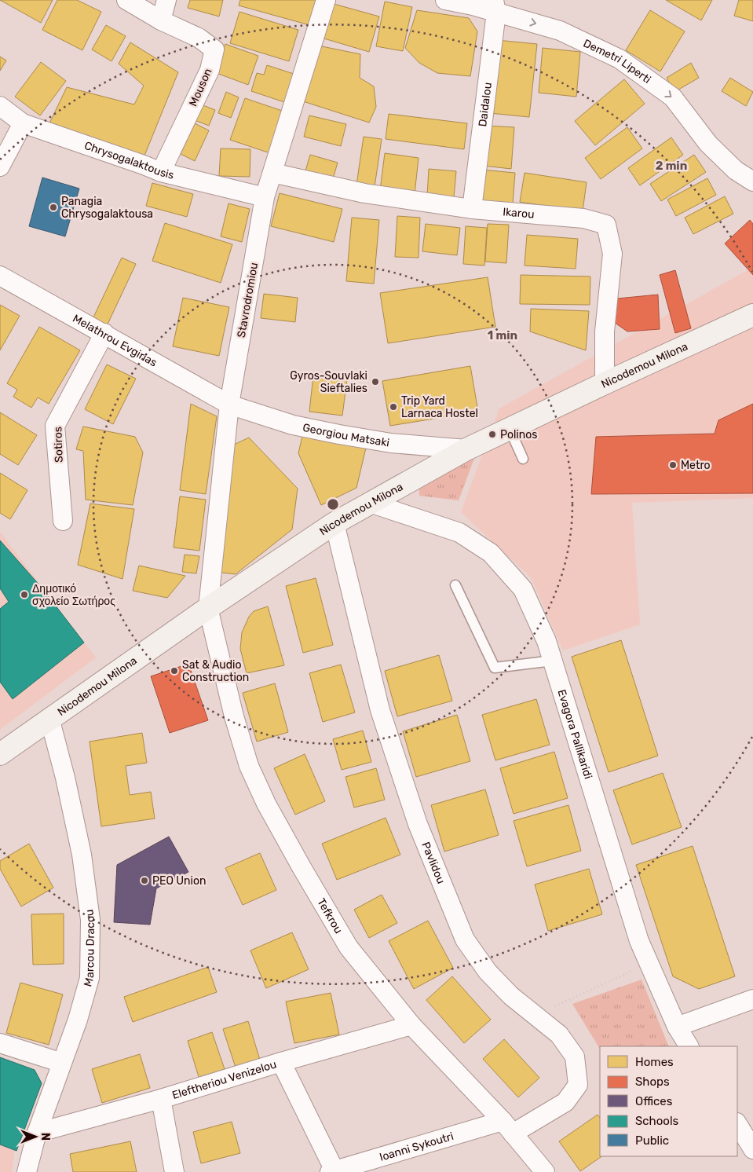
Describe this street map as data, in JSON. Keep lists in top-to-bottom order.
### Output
{
  "streets": {
    "main road": ["Nicodemou Milona"],
    "street": [
      "Demetri Liperti",
      "Mouson",
      "Daidalou",
      "Chrysogalaktousis",
      "Ikarou",
      "Stavrodromiou",
      "Melathrou Evgirias",
      "Georgiou Matsaki",
      "Sotiros",
      "Evagora Pallikaridi",
      "Pavlidou",
      "Tefkrou",
      "Marcou Dracou",
      "Eleftheriou Venizelou",
      "Ioanni Sykoutri"
    ]
  },
  "crossings": [
    ["Demetri Liperti", "Daidalou"],
    ["Mouson", "Chrysogalaktousis"],
    ["Daidalou", "Ikarou"],
    ["Chrysogalaktousis", "Stavrodromiou"],
    ["Ikarou", "Stavrodromiou"],
    ["Ikarou", "Nicodemou Milona"],
    ["Stavrodromiou", "Melathrou Evgirias"],
    ["Stavrodromiou", "Nicodemou Milona"],
    ["Stavrodromiou", "Georgiou Matsaki"],
    ["Stavrodromiou", "Tefkrou"],
    ["Melathrou Evgirias", "Georgiou Matsaki"],
    ["Melathrou Evgirias", "Sotiros"],
    ["Nicodemou Milona", "Georgiou Matsaki"],
    ["Nicodemou Milona", "Evagora Pallikaridi"],
    ["Nicodemou Milona", "Pavlidou"],
    ["Nicodemou Milona", "Tefkrou"],
    ["Nicodemou Milona", "Marcou Dracou"],
    ["Pavlidou", "Tefkrou"],
    ["Pavlidou", "Ioanni Sykoutri"],
    ["Tefkrou", "Eleftheriou Venizelou"],
    ["Tefkrou", "Ioanni Sykoutri"],
    ["Marcou Dracou", "Eleftheriou Venizelou"]
  ],
  "one_way": ["Demetri Liperti"],
  "places": [
    "Panagia Chrysogalaktousa",
    "Gyros-Souvlaki Sieftalies",
    "Trip Yard Larnaca Hostel",
    "Polinos",
    "Metro",
    "Δημοτικό σχολείο Σωτήρος",
    "Sat & Audio Construction",
    "PEO Union"
  ],
  "legend": [
    "Homes",
    "Shops",
    "Offices",
    "Schools",
    "Public"
  ],
  "north": "right",
  "rings": ["2 min", "1 min"]
}
